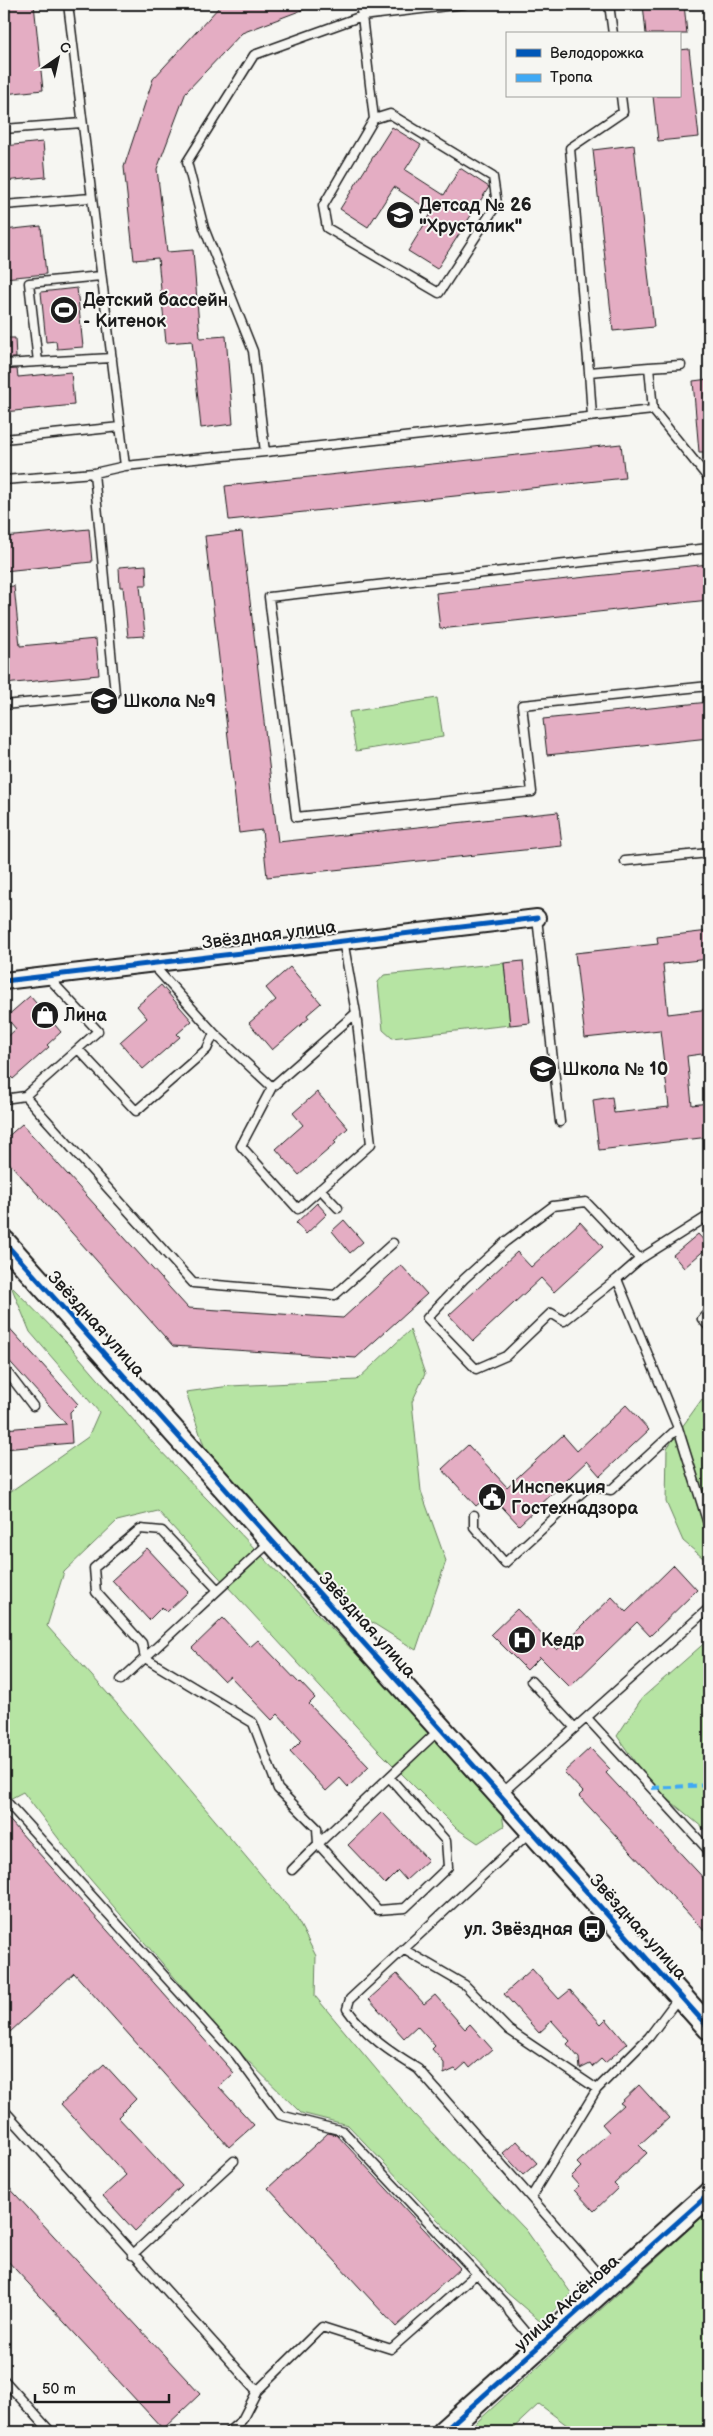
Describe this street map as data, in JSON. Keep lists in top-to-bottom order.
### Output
{
  "streets": {
    "street": ["Звёздная улица", "улица Аксёнова"]
  },
  "places": {
    "school or university": ["Детсад № 26 \"Хрусталик\"", "Школа №9", "Школа № 10"],
    "sports": ["Детский бассейн - Китенок"],
    "shop": ["Лина"],
    "public building": ["Инспекция Гостехнадзора"],
    "hospital": ["Кедр"],
    "bus stop": ["ул. Звёздная"]
  },
  "legend": ["Велодорожка", "Тропа"],
  "scale_bar": "50 m",
  "north": "top right"
}
